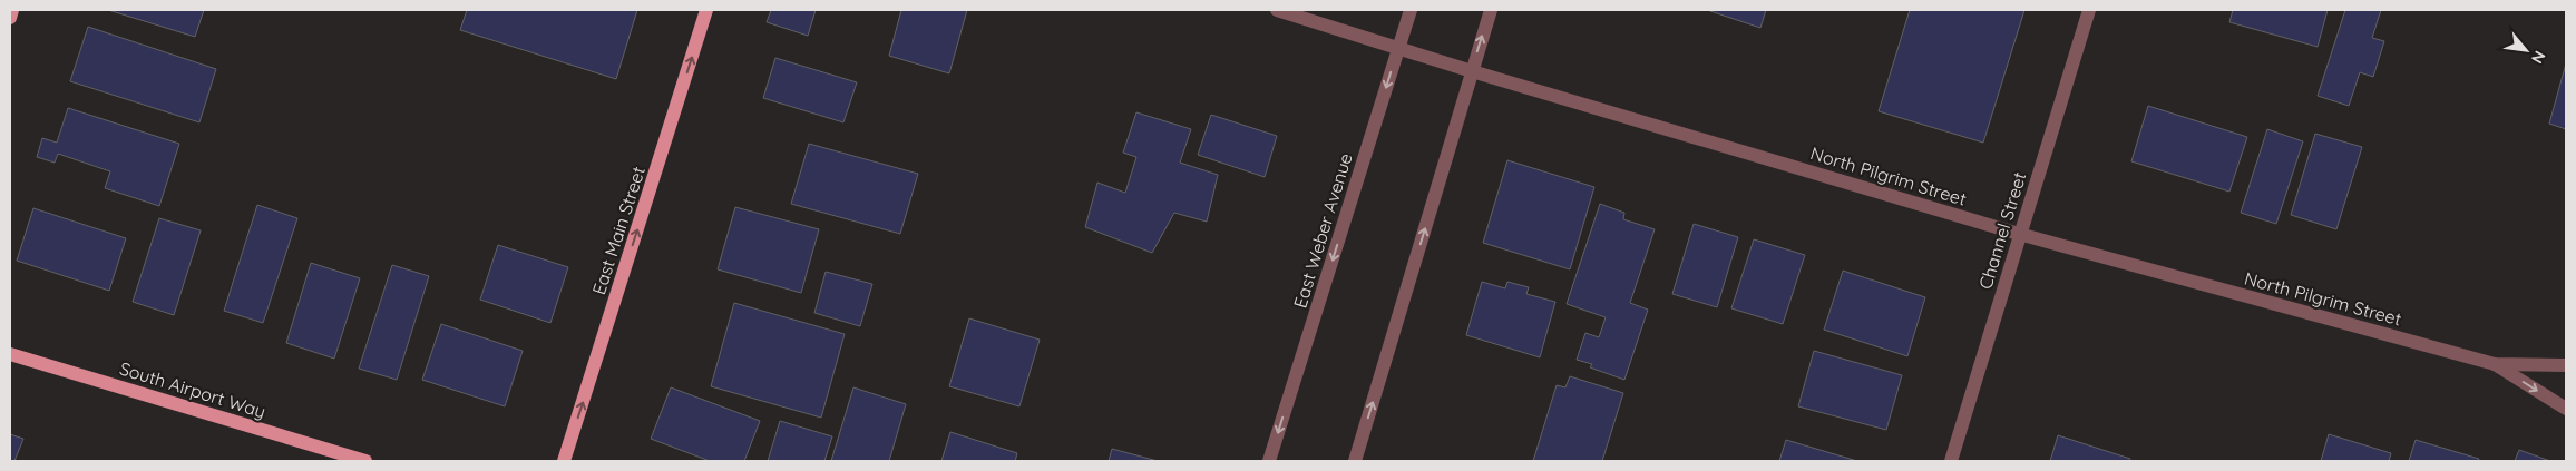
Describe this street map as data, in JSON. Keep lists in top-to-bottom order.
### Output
{
  "streets": {
    "main road": ["East Main Street", "South Airport Way"],
    "street": ["North Pilgrim Street", "East Weber Avenue", "Channel Street"]
  },
  "crossings": [
    ["North Pilgrim Street", "East Weber Avenue"],
    ["North Pilgrim Street", "Channel Street"]
  ],
  "one_way": ["East Main Street"],
  "north": "bottom right"
}
